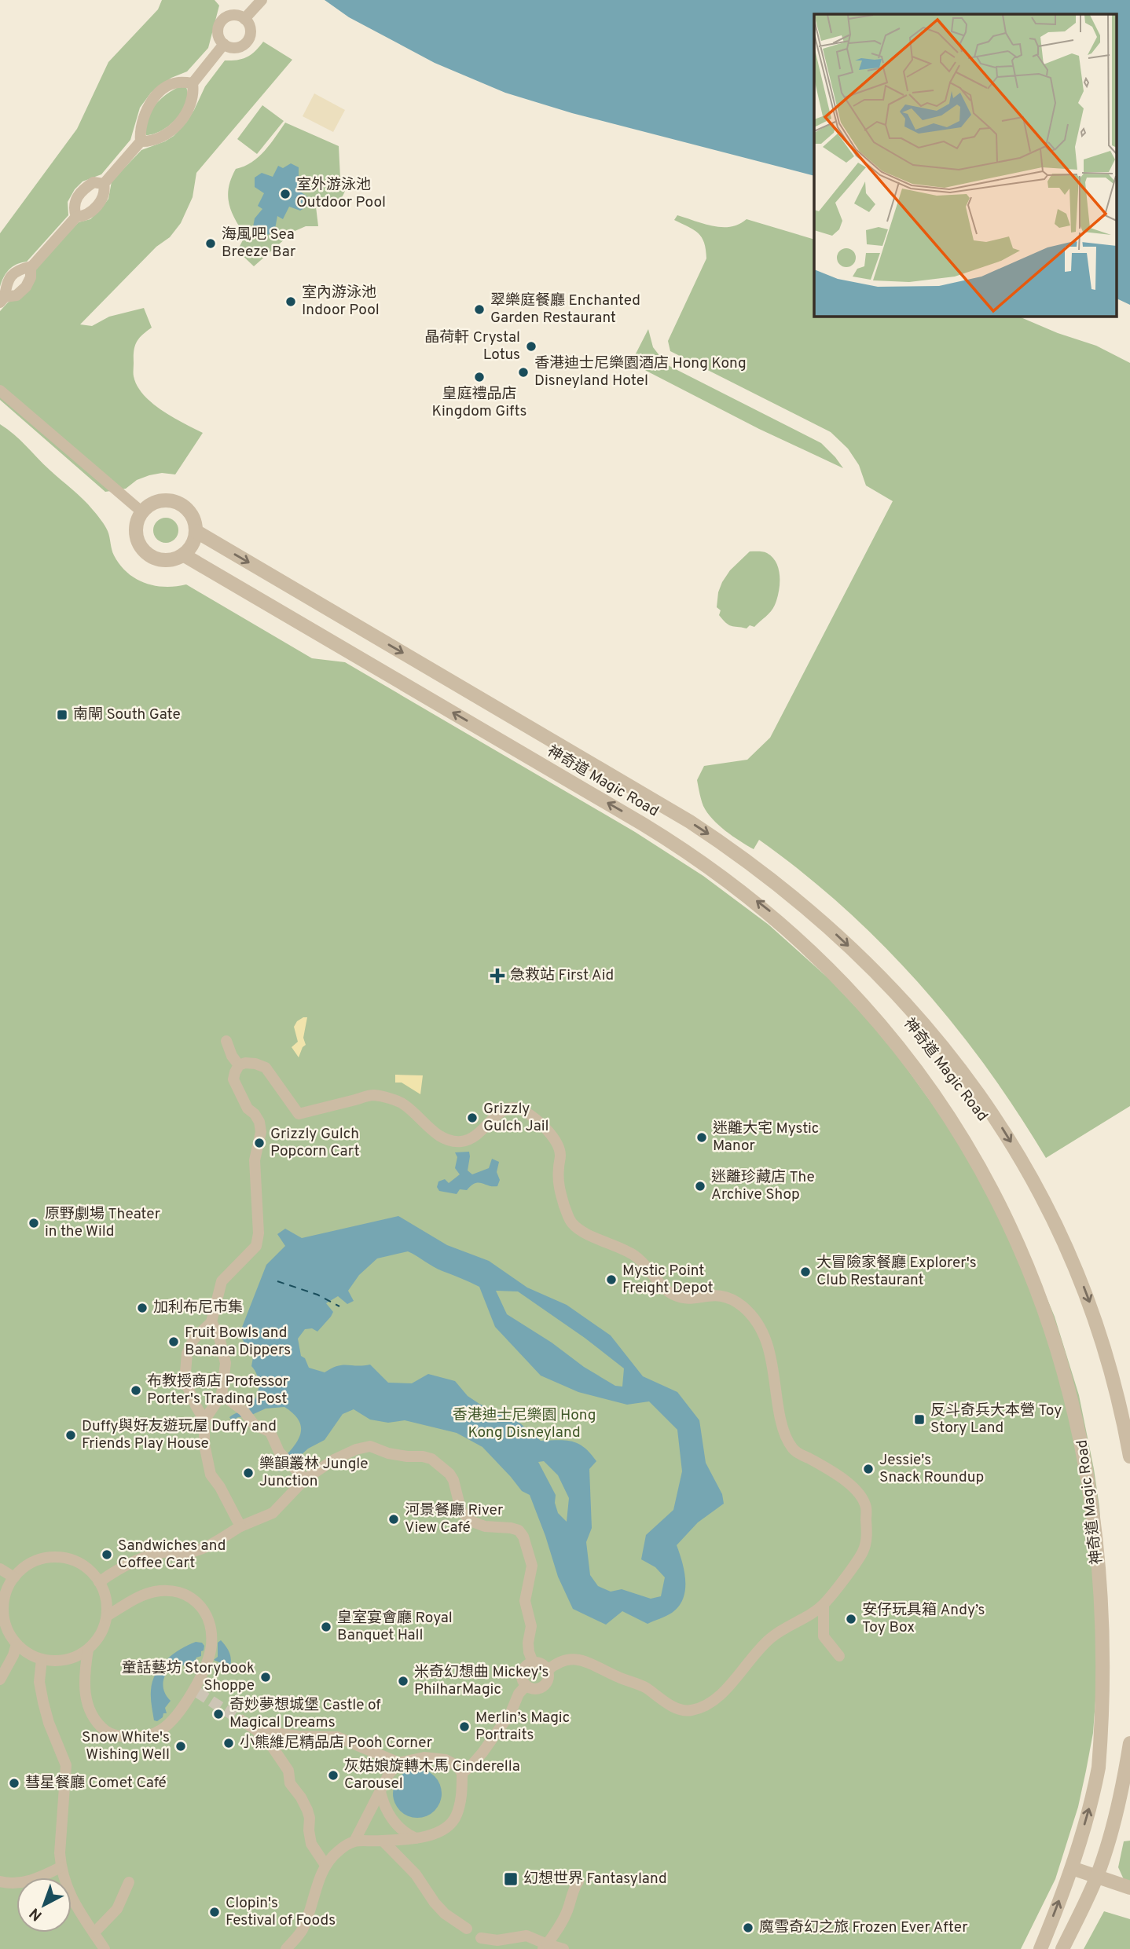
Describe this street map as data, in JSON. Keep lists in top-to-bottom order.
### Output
{
  "streets": {
    "street": ["神奇道 Magic Road"]
  },
  "parks": ["香港迪士尼樂園 Hong Kong Disneyland"],
  "places": {
    "other": [
      "室外游泳池 Outdoor Pool",
      "海風吧 Sea Breeze Bar",
      "室內游泳池 Indoor Pool",
      "翠樂庭餐廳 Enchanted Garden Restaurant",
      "晶荷軒 Crystal Lotus",
      "香港迪士尼樂園酒店 Hong Kong Disneyland Hotel",
      "皇庭禮品店 Kingdom Gifts",
      "Grizzly Gulch Jail",
      "迷離大宅 Mystic Manor",
      "Grizzly Gulch Popcorn Cart",
      "迷離珍藏店 The Archive Shop",
      "原野劇場 Theater in the Wild",
      "大冒險家餐廳 Explorer's Club Restaurant",
      "Mystic Point Freight Depot",
      "加利布尼市集",
      "Fruit Bowls and Banana Dippers",
      "布教授商店 Professor Porter's Trading Post",
      "Duffy與好友遊玩屋 Duffy and Friends Play House",
      "Jessie's Snack Roundup",
      "樂韻叢林 Jungle Junction",
      "河景餐廳 River View Café",
      "Sandwiches and Coffee Cart",
      "安仔玩具箱 Andy’s Toy Box",
      "皇室宴會廳 Royal Banquet Hall",
      "童話藝坊 Storybook Shoppe",
      "米奇幻想曲 Mickey's PhilharMagic",
      "奇妙夢想城堡 Castle of Magical Dreams",
      "Merlin’s Magic Portraits",
      "小熊維尼精品店 Pooh Corner",
      "Snow White's Wishing Well",
      "灰姑娘旋轉木馬 Cinderella Carousel",
      "彗星餐廳 Comet Café",
      "Clopin's Festival of Foods",
      "魔雪奇幻之旅 Frozen Ever After"
    ],
    "transit": ["南閘 South Gate", "反斗奇兵大本營 Toy Story Land", "幻想世界 Fantasyland"],
    "health": ["急救站 First Aid"]
  },
  "north": "bottom left"
}
